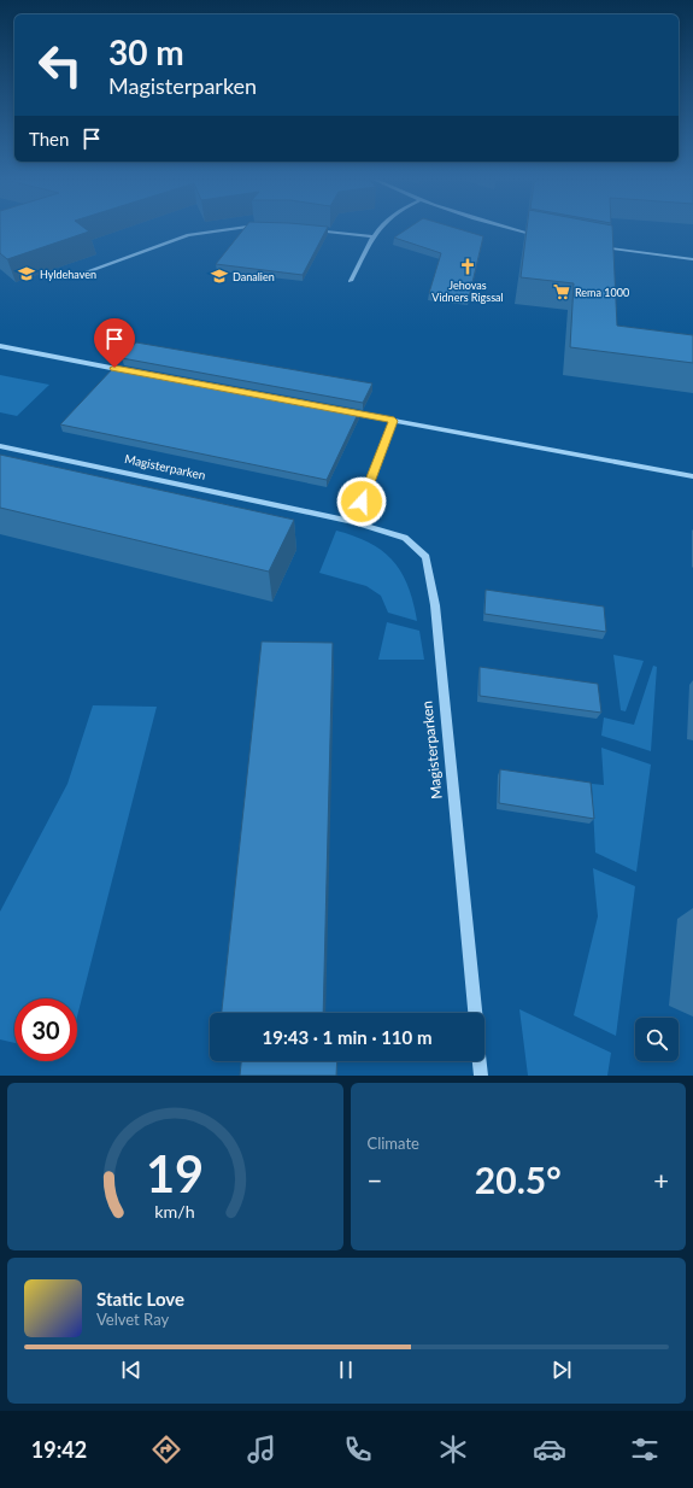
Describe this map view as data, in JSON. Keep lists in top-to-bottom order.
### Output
{
  "streets": {
    "street": ["Magisterparken"]
  },
  "places": {
    "church": ["Jehovas Vidners Rigssal"],
    "school or university": ["Hyldehaven", "Danalien"],
    "supermarket": ["Rema 1000"]
  },
  "page": {
    "turn": ["30 m", "Magisterparken"],
    "then": "Then",
    "limit": "30",
    "trip": "19:43 · 1 min · 110 m",
    "tile": "Climate",
    "heat": ["−", "20.5°", "+"],
    "song": ["Static Love", "Velvet Ray"],
    "tabs": "19:42",
    "gauge": ["19", "km/h"]
  }
}
